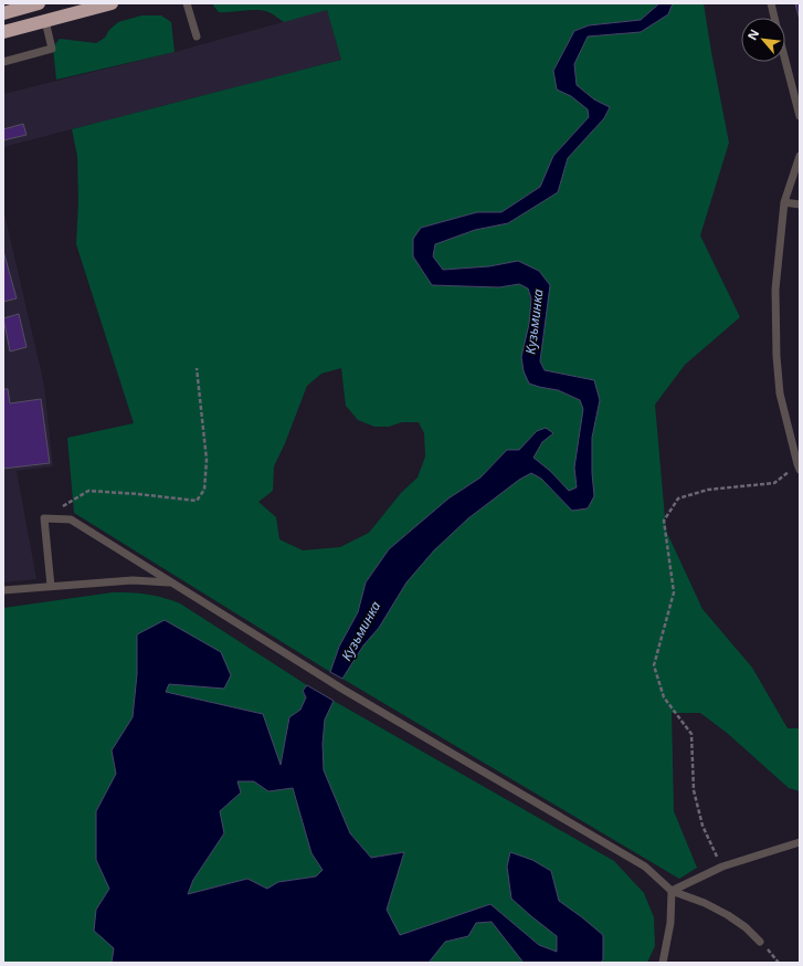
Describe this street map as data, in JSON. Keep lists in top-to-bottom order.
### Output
{
  "water": ["Кузьминка"],
  "north": "top left"
}
